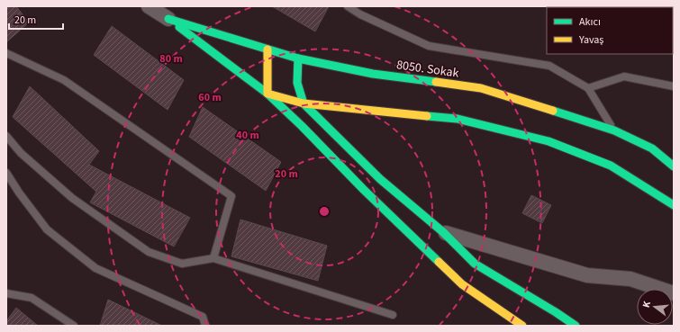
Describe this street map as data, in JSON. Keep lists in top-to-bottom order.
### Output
{
  "streets": {
    "street": ["8050. Sokak"]
  },
  "legend": ["Akıcı", "Yavaş"],
  "scale_bar": "20 m",
  "north": "left",
  "rings": [
    "80 m",
    "60 m",
    "40 m",
    "20 m"
  ]
}
